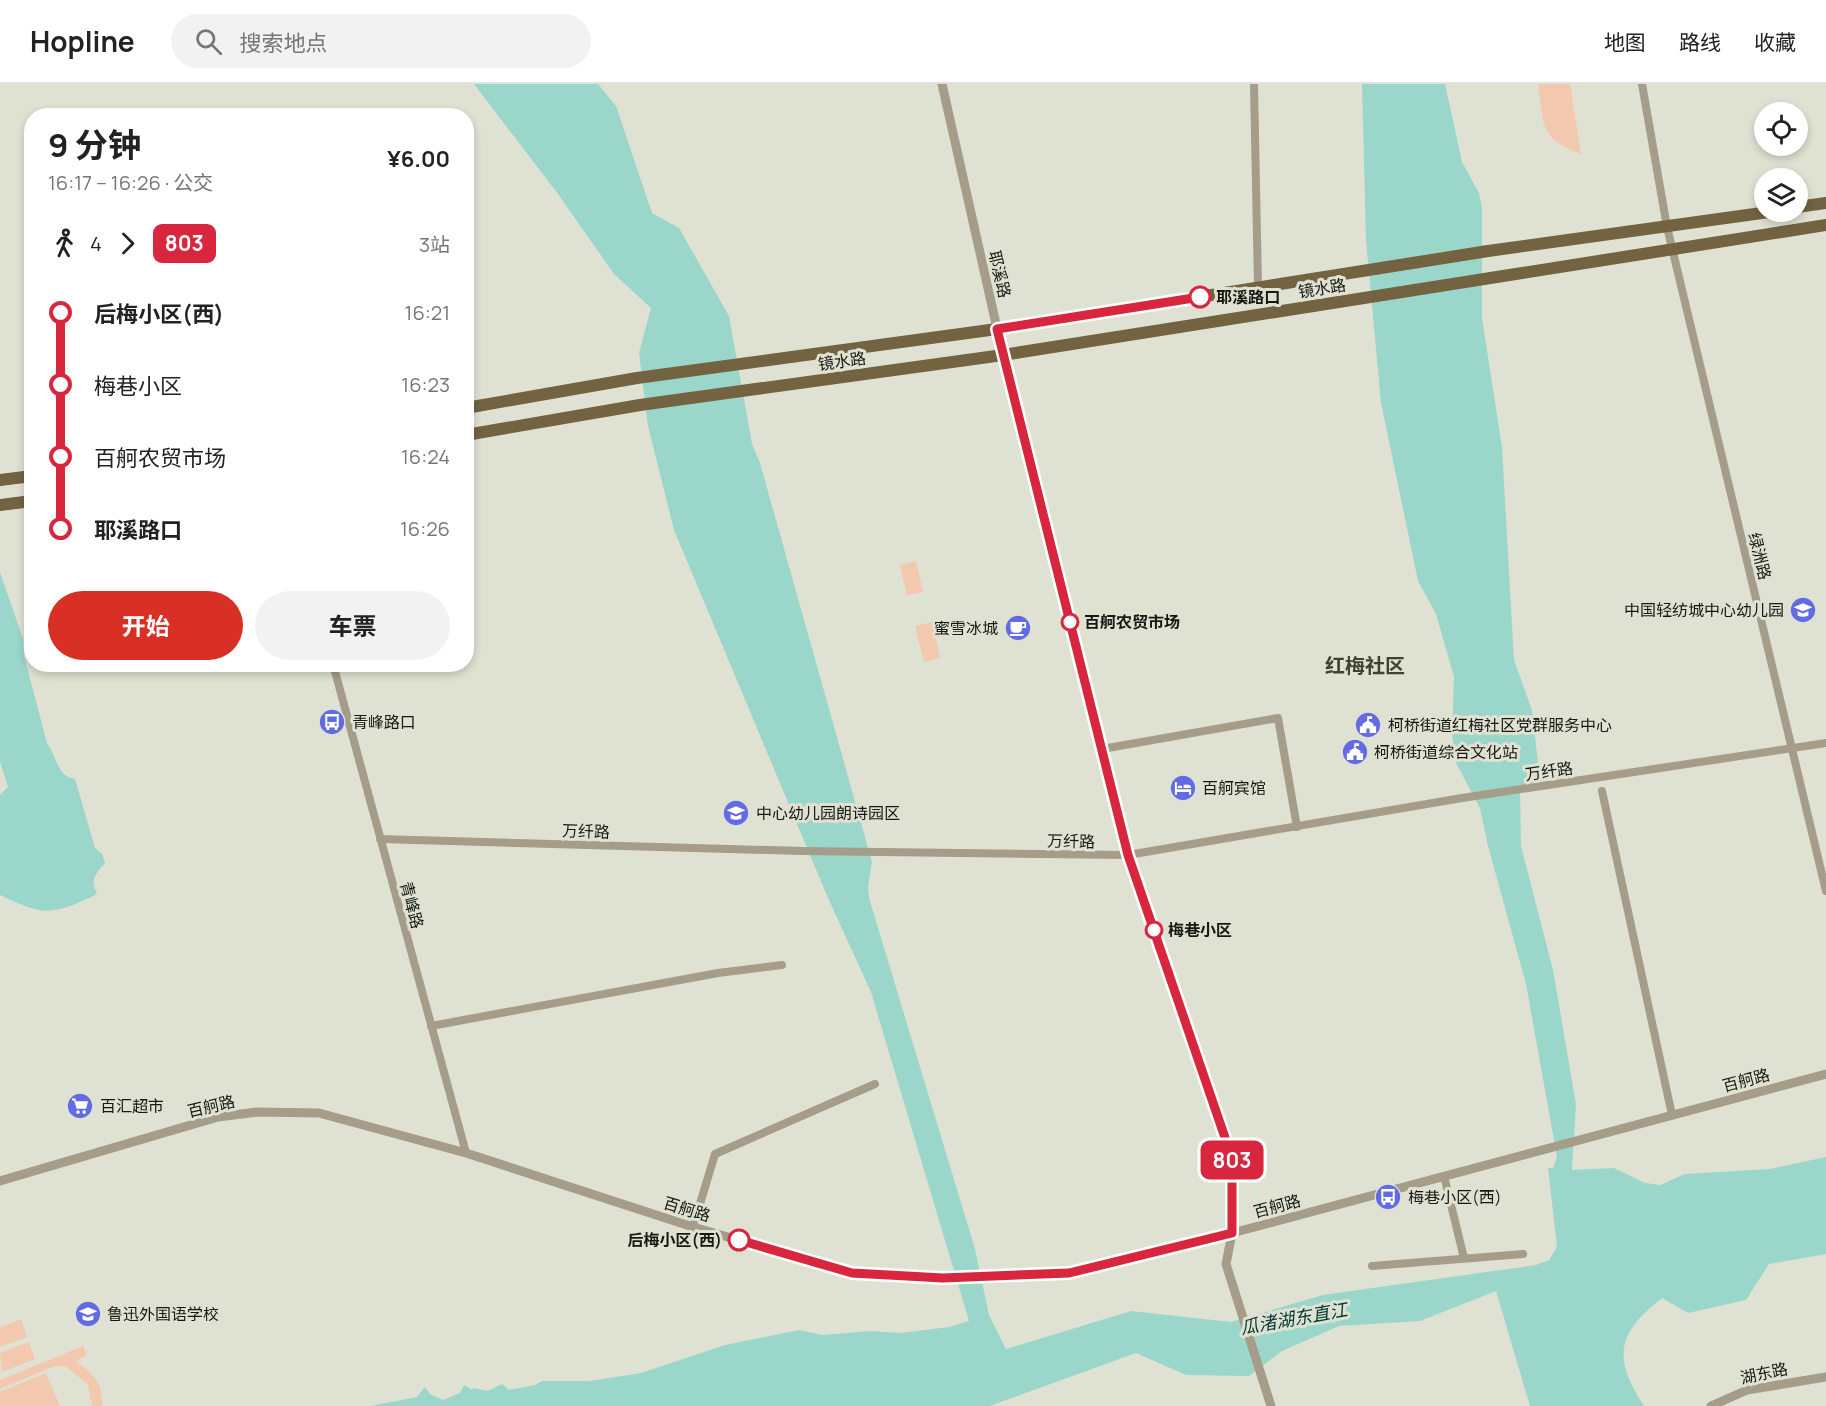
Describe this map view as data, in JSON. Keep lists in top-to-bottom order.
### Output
{
  "streets": {
    "main road": ["镜水路"],
    "street": [
      "耶溪路",
      "绿洲路",
      "万纤路",
      "青峰路",
      "百舸路",
      "湖东路"
    ]
  },
  "crossings": [
    ["耶溪路", "镜水路"],
    ["耶溪路", "万纤路"],
    ["耶溪路", "百舸路"],
    ["镜水路", "绿洲路"],
    ["绿洲路", "万纤路"],
    ["万纤路", "青峰路"],
    ["青峰路", "百舸路"]
  ],
  "districts": ["红梅社区"],
  "water": ["瓜渚湖东直江"],
  "places": {
    "other": [
      "耶溪路口",
      "百舸农贸市场",
      "梅巷小区",
      "后梅小区(西)"
    ],
    "school or university": ["中国轻纺城中心幼儿园", "中心幼儿园朗诗园区", "鲁迅外国语学校"],
    "cafe": ["蜜雪冰城"],
    "bus stop": ["青峰路口", "梅巷小区(西)"],
    "public building": ["柯桥街道红梅社区党群服务中心", "柯桥街道综合文化站"],
    "hotel": ["百舸宾馆"],
    "supermarket": ["百汇超市"]
  },
  "lines": ["bus line 803"],
  "page": {
    "header": "Hopline",
    "search": "搜索地点",
    "nav": ["地图", "路线", "收藏"],
    "on_map": "803",
    "heading": ["9 分钟", "16:17 – 16:26 · 公交", "¥6.00"],
    "legs": ["4", "803", "3站"],
    "list": [
      {
        "name": "后梅小区(西)",
        "value": "16:21"
      },
      {
        "name": "梅巷小区",
        "value": "16:23"
      },
      {
        "name": "百舸农贸市场",
        "value": "16:24"
      },
      {
        "name": "耶溪路口",
        "value": "16:26"
      }
    ],
    "buttons": ["开始", "车票"]
  }
}
